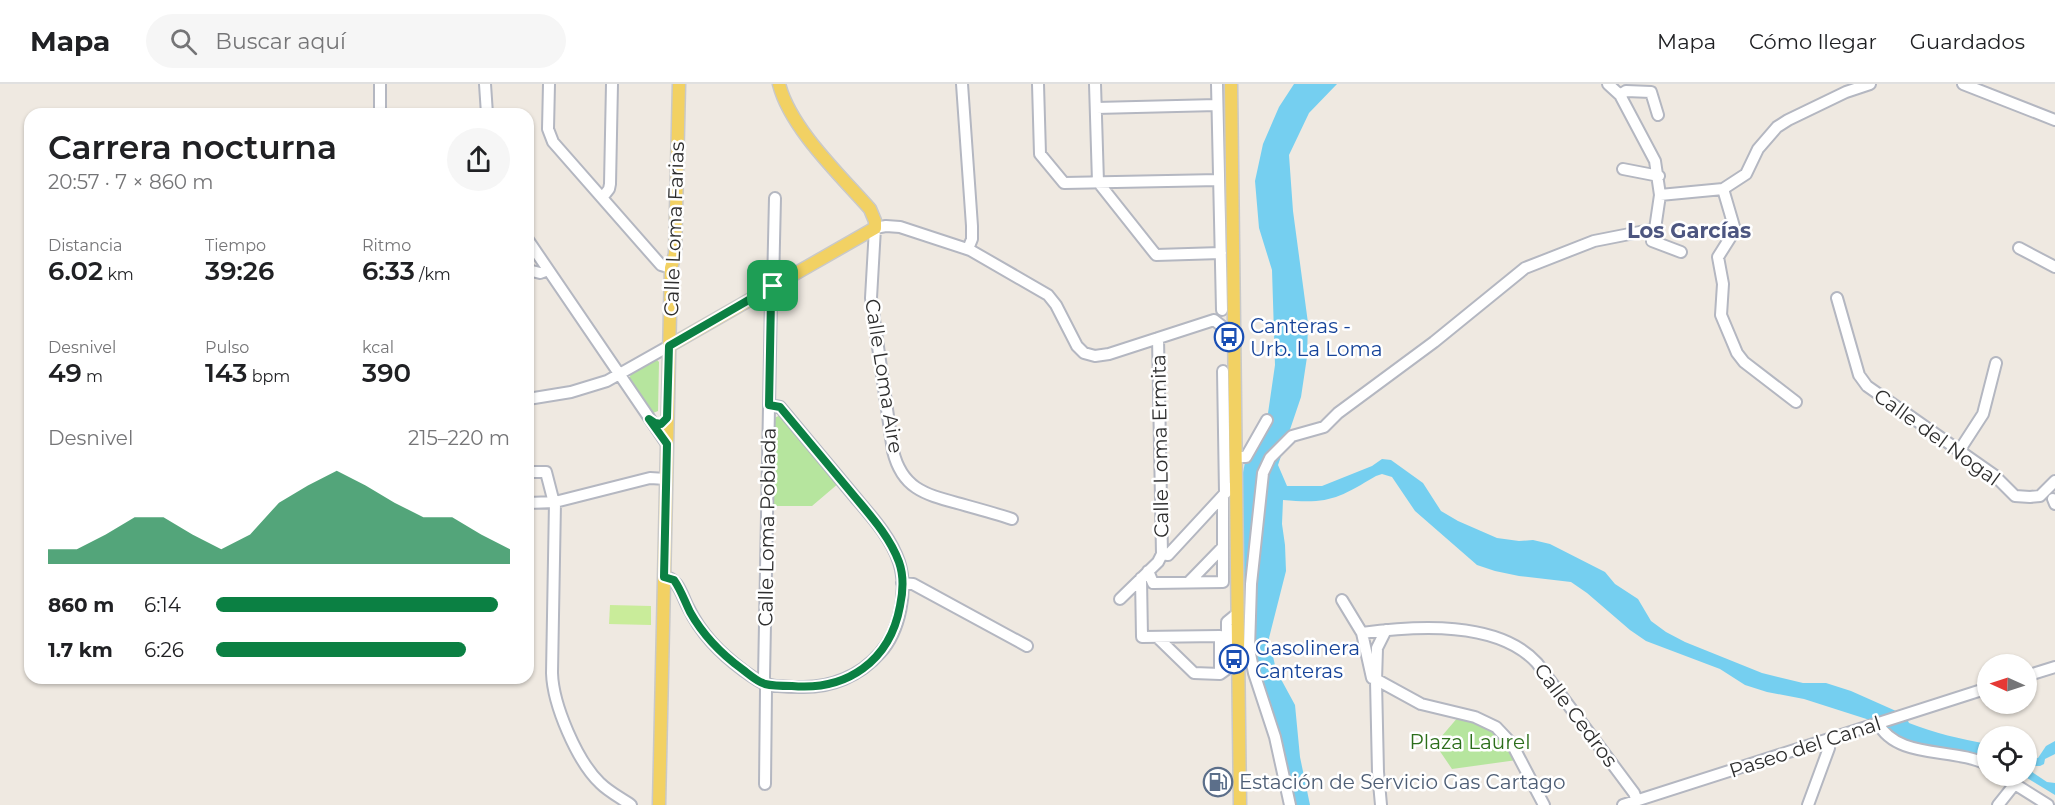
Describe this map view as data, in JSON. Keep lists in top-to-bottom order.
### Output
{
  "streets": {
    "main road": ["Calle Loma Farias"],
    "street": [
      "Calle Loma Aire",
      "Calle del Nogal",
      "Calle Loma Ermita",
      "Calle Loma Poblada",
      "Calle Cedros",
      "Paseo del Canal"
    ]
  },
  "crossings": [
    ["Calle Cedros", "Paseo del Canal"]
  ],
  "districts": ["Los Garcías"],
  "parks": ["Plaza Laurel"],
  "places": {
    "bus stop": ["Canteras - Urb. La Loma", "Gasolinera Canteras"],
    "fuel station": ["Estación de Servicio Gas Cartago"]
  },
  "north": "left",
  "page": {
    "header": "Mapa",
    "search": "Buscar aquí",
    "nav": ["Mapa", "Cómo llegar", "Guardados"],
    "heading": ["Carrera nocturna", "20:57 · 7 × 860 m"],
    "stats": [
      ["Distancia", "6.02 km"],
      ["Tiempo", "39:26"],
      ["Ritmo", "6:33 /km"],
      ["Desnivel", "49 m"],
      ["Pulso", "143 bpm"],
      ["kcal", "390"]
    ],
    "chart": ["Desnivel", "215–220 m"],
    "list": [
      {
        "name": "860 m",
        "note": "6:14"
      },
      {
        "name": "1.7 km",
        "note": "6:26"
      }
    ]
  }
}
